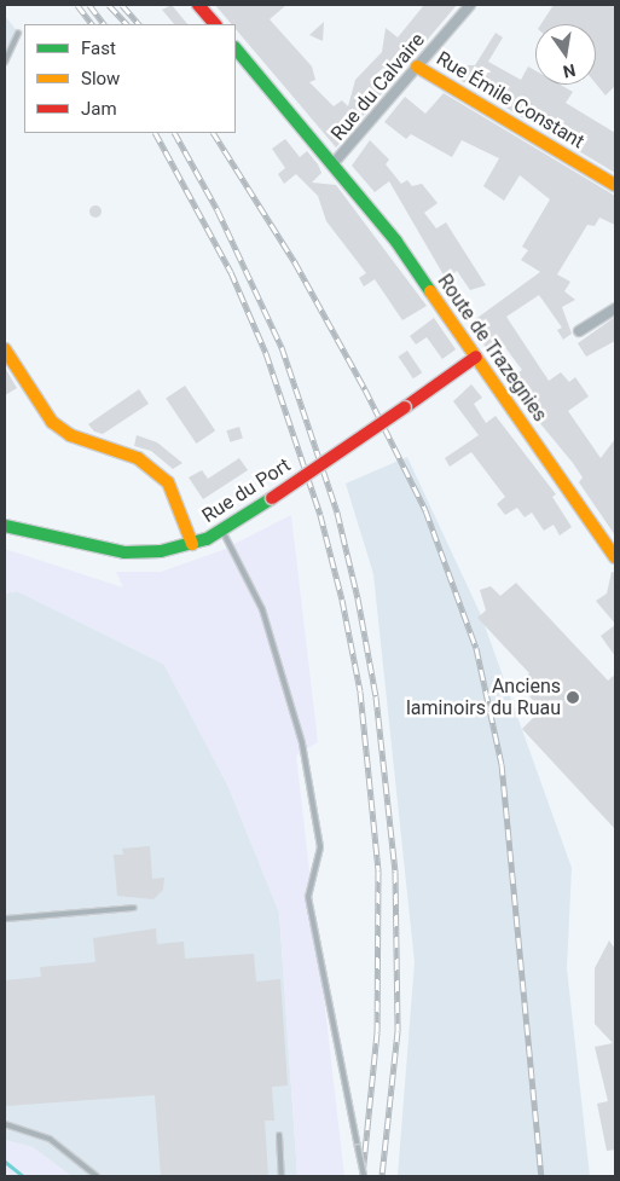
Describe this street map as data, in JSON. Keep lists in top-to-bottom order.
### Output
{
  "streets": {
    "main road": ["Rue Émile Constant", "Route de Trazegnies", "Rue du Port"],
    "street": ["Rue du Calvaire"]
  },
  "crossings": [
    ["Rue du Calvaire", "Rue Émile Constant"],
    ["Rue du Calvaire", "Route de Trazegnies"],
    ["Route de Trazegnies", "Rue du Port"]
  ],
  "places": ["Anciens laminoirs du Ruau"],
  "legend": ["Fast", "Slow", "Jam"],
  "north": "bottom"
}
